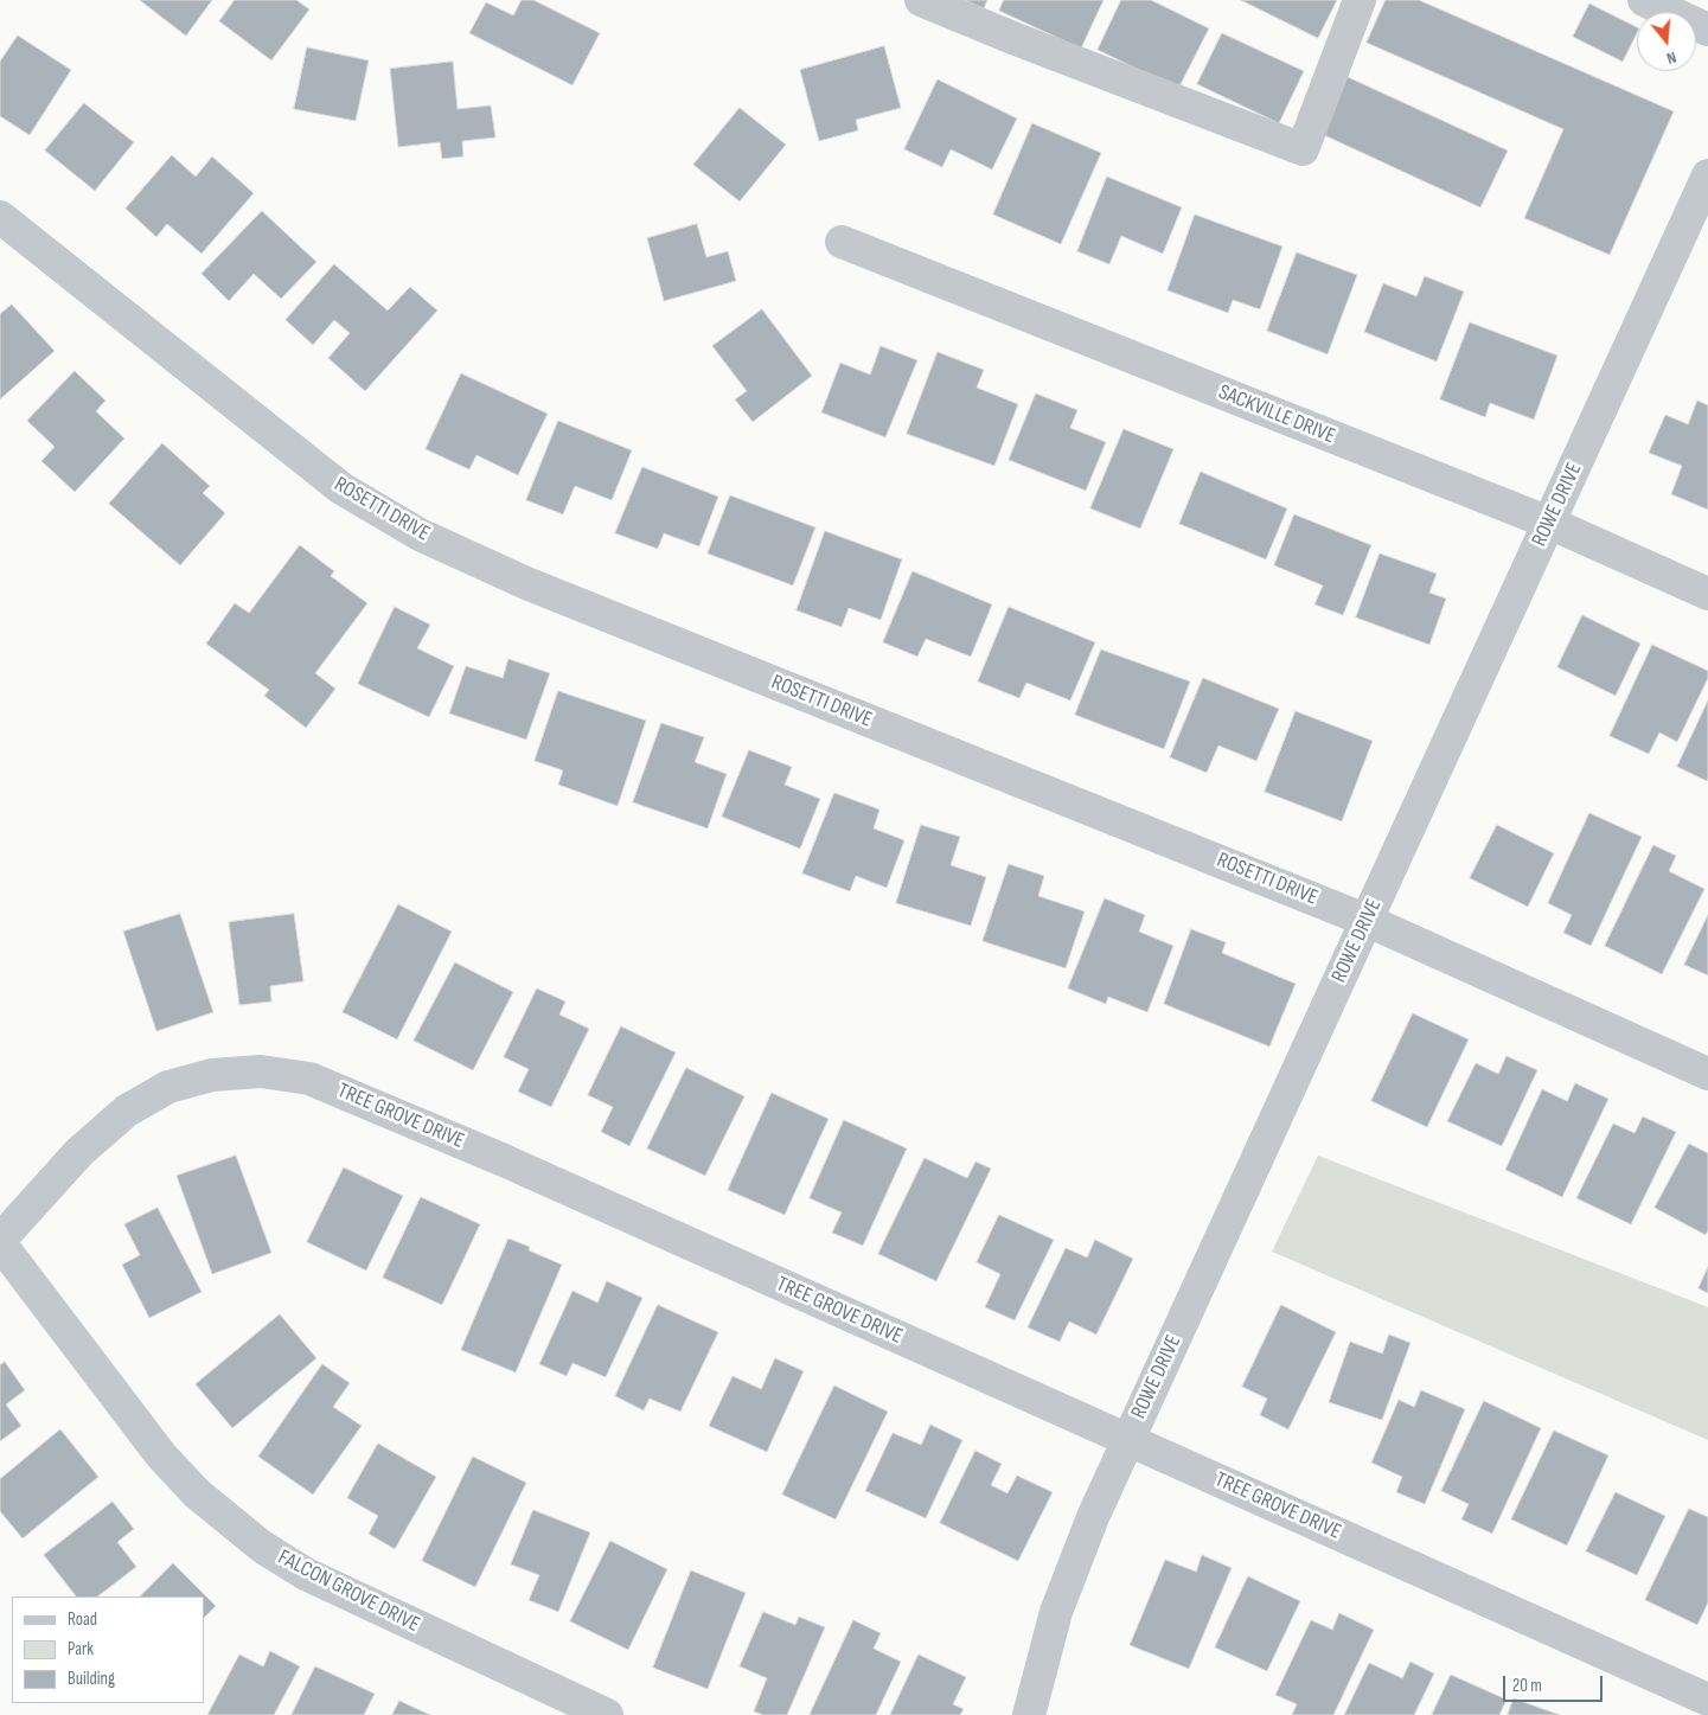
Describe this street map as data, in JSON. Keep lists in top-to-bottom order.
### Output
{
  "streets": {
    "street": [
      "SACKVILLE DRIVE",
      "ROWE DRIVE",
      "ROSETTI DRIVE",
      "TREE GROVE DRIVE",
      "FALCON GROVE DRIVE"
    ]
  },
  "crossings": [
    ["SACKVILLE DRIVE", "ROWE DRIVE"],
    ["ROWE DRIVE", "ROSETTI DRIVE"],
    ["ROWE DRIVE", "TREE GROVE DRIVE"],
    ["TREE GROVE DRIVE", "FALCON GROVE DRIVE"]
  ],
  "legend": ["Road", "Park", "Building"],
  "scale_bar": "20 m",
  "north": "bottom"
}
